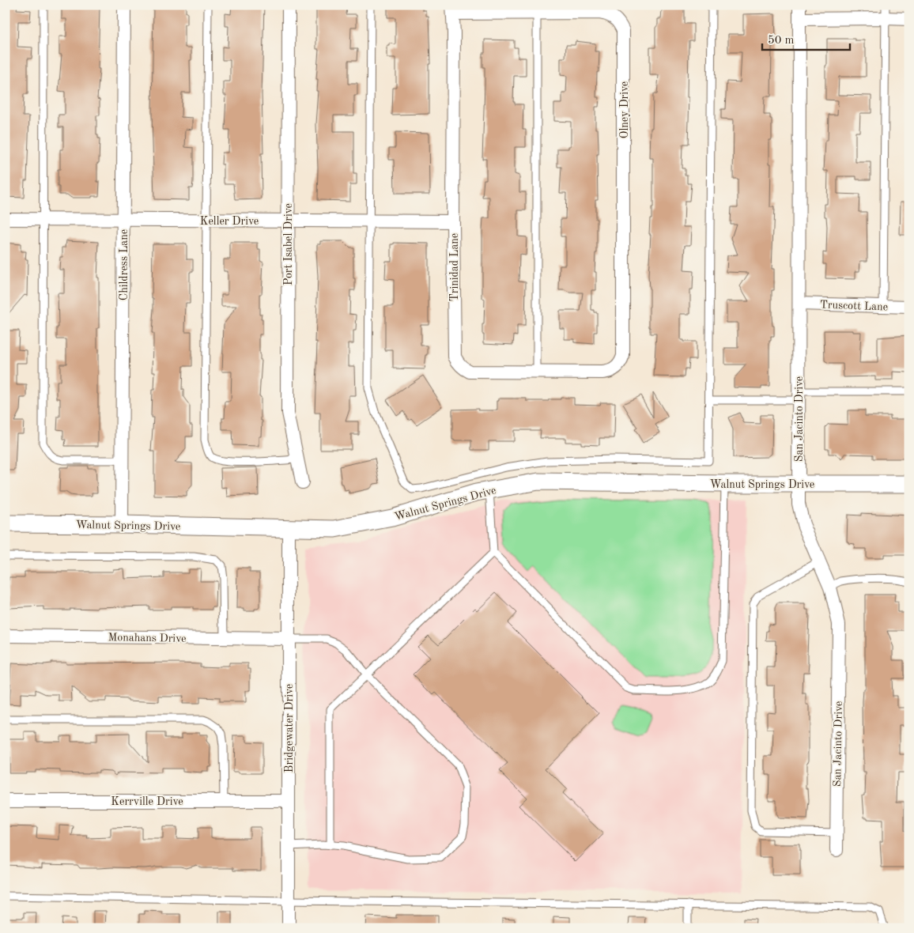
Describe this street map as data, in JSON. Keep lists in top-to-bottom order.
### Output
{
  "streets": {
    "street": [
      "Olney Drive",
      "Keller Drive",
      "Port Isabel Drive",
      "Childress Lane",
      "Trinidad Lane",
      "Truscott Lane",
      "San Jacinto Drive",
      "Walnut Springs Drive",
      "Monahans Drive",
      "Bridgewater Drive",
      "Kerrville Drive"
    ]
  },
  "crossings": [
    ["Olney Drive", "Trinidad Lane"],
    ["Keller Drive", "Port Isabel Drive"],
    ["Keller Drive", "Childress Lane"],
    ["Keller Drive", "Trinidad Lane"],
    ["Childress Lane", "Walnut Springs Drive"],
    ["Truscott Lane", "San Jacinto Drive"],
    ["San Jacinto Drive", "Walnut Springs Drive"],
    ["Walnut Springs Drive", "Bridgewater Drive"],
    ["Monahans Drive", "Bridgewater Drive"],
    ["Bridgewater Drive", "Kerrville Drive"]
  ],
  "scale_bar": "50 m"
}
